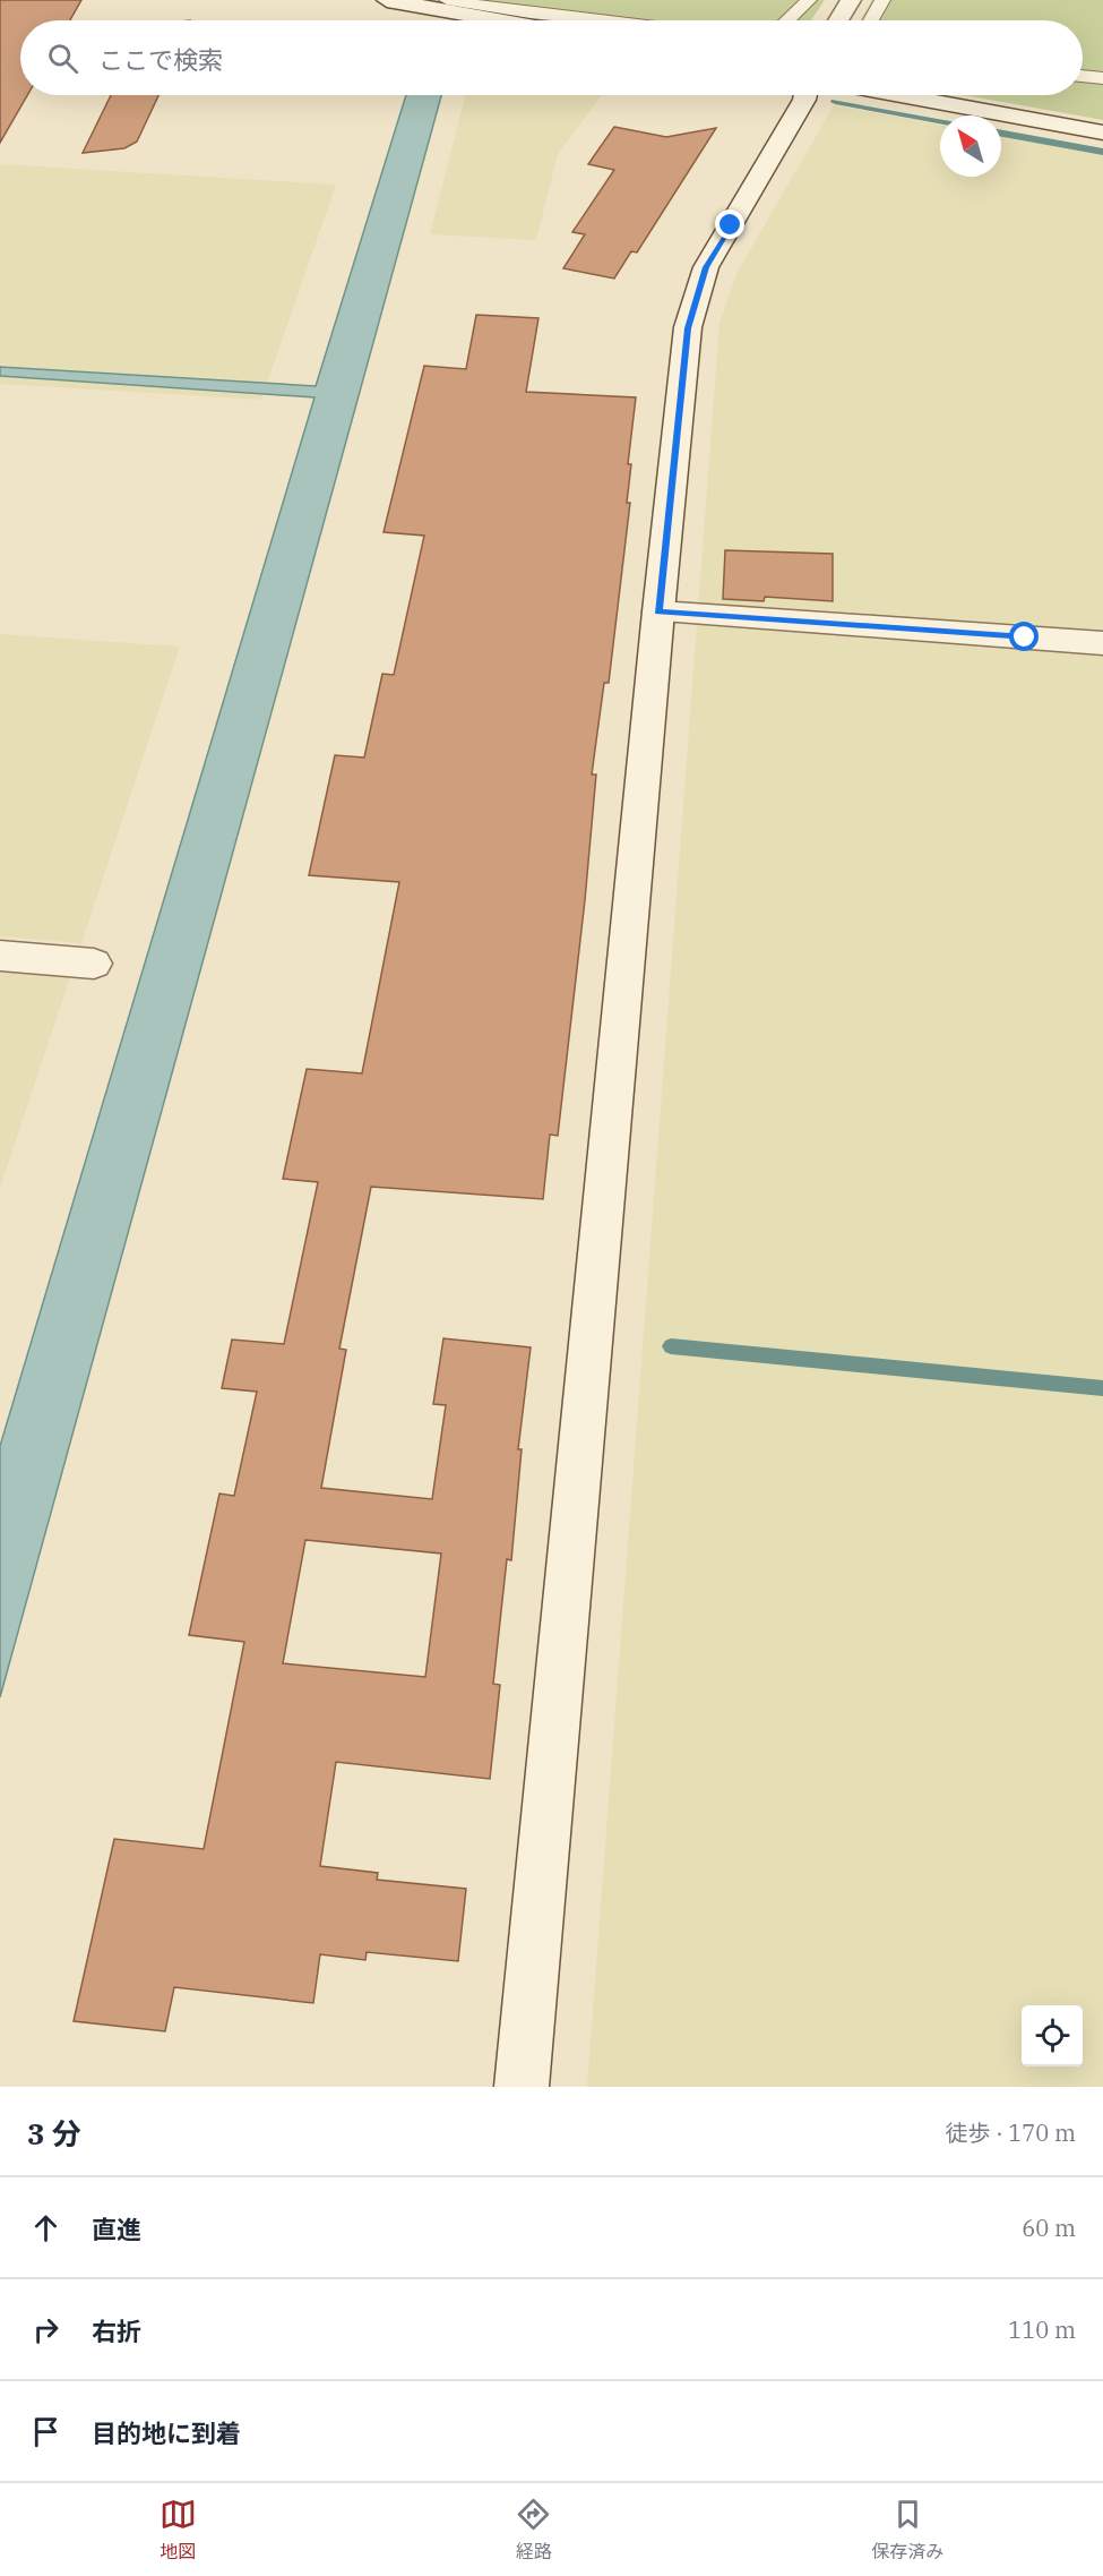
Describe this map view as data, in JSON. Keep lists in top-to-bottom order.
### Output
{
  "north": "top left",
  "page": {
    "search": "ここで検索",
    "heading": ["3 分", "徒歩 · 170 m"],
    "list": [
      ["直進", "60 m"],
      ["右折", "110 m"],
      "目的地に到着"
    ],
    "nav": ["地図", "経路", "保存済み"]
  }
}
